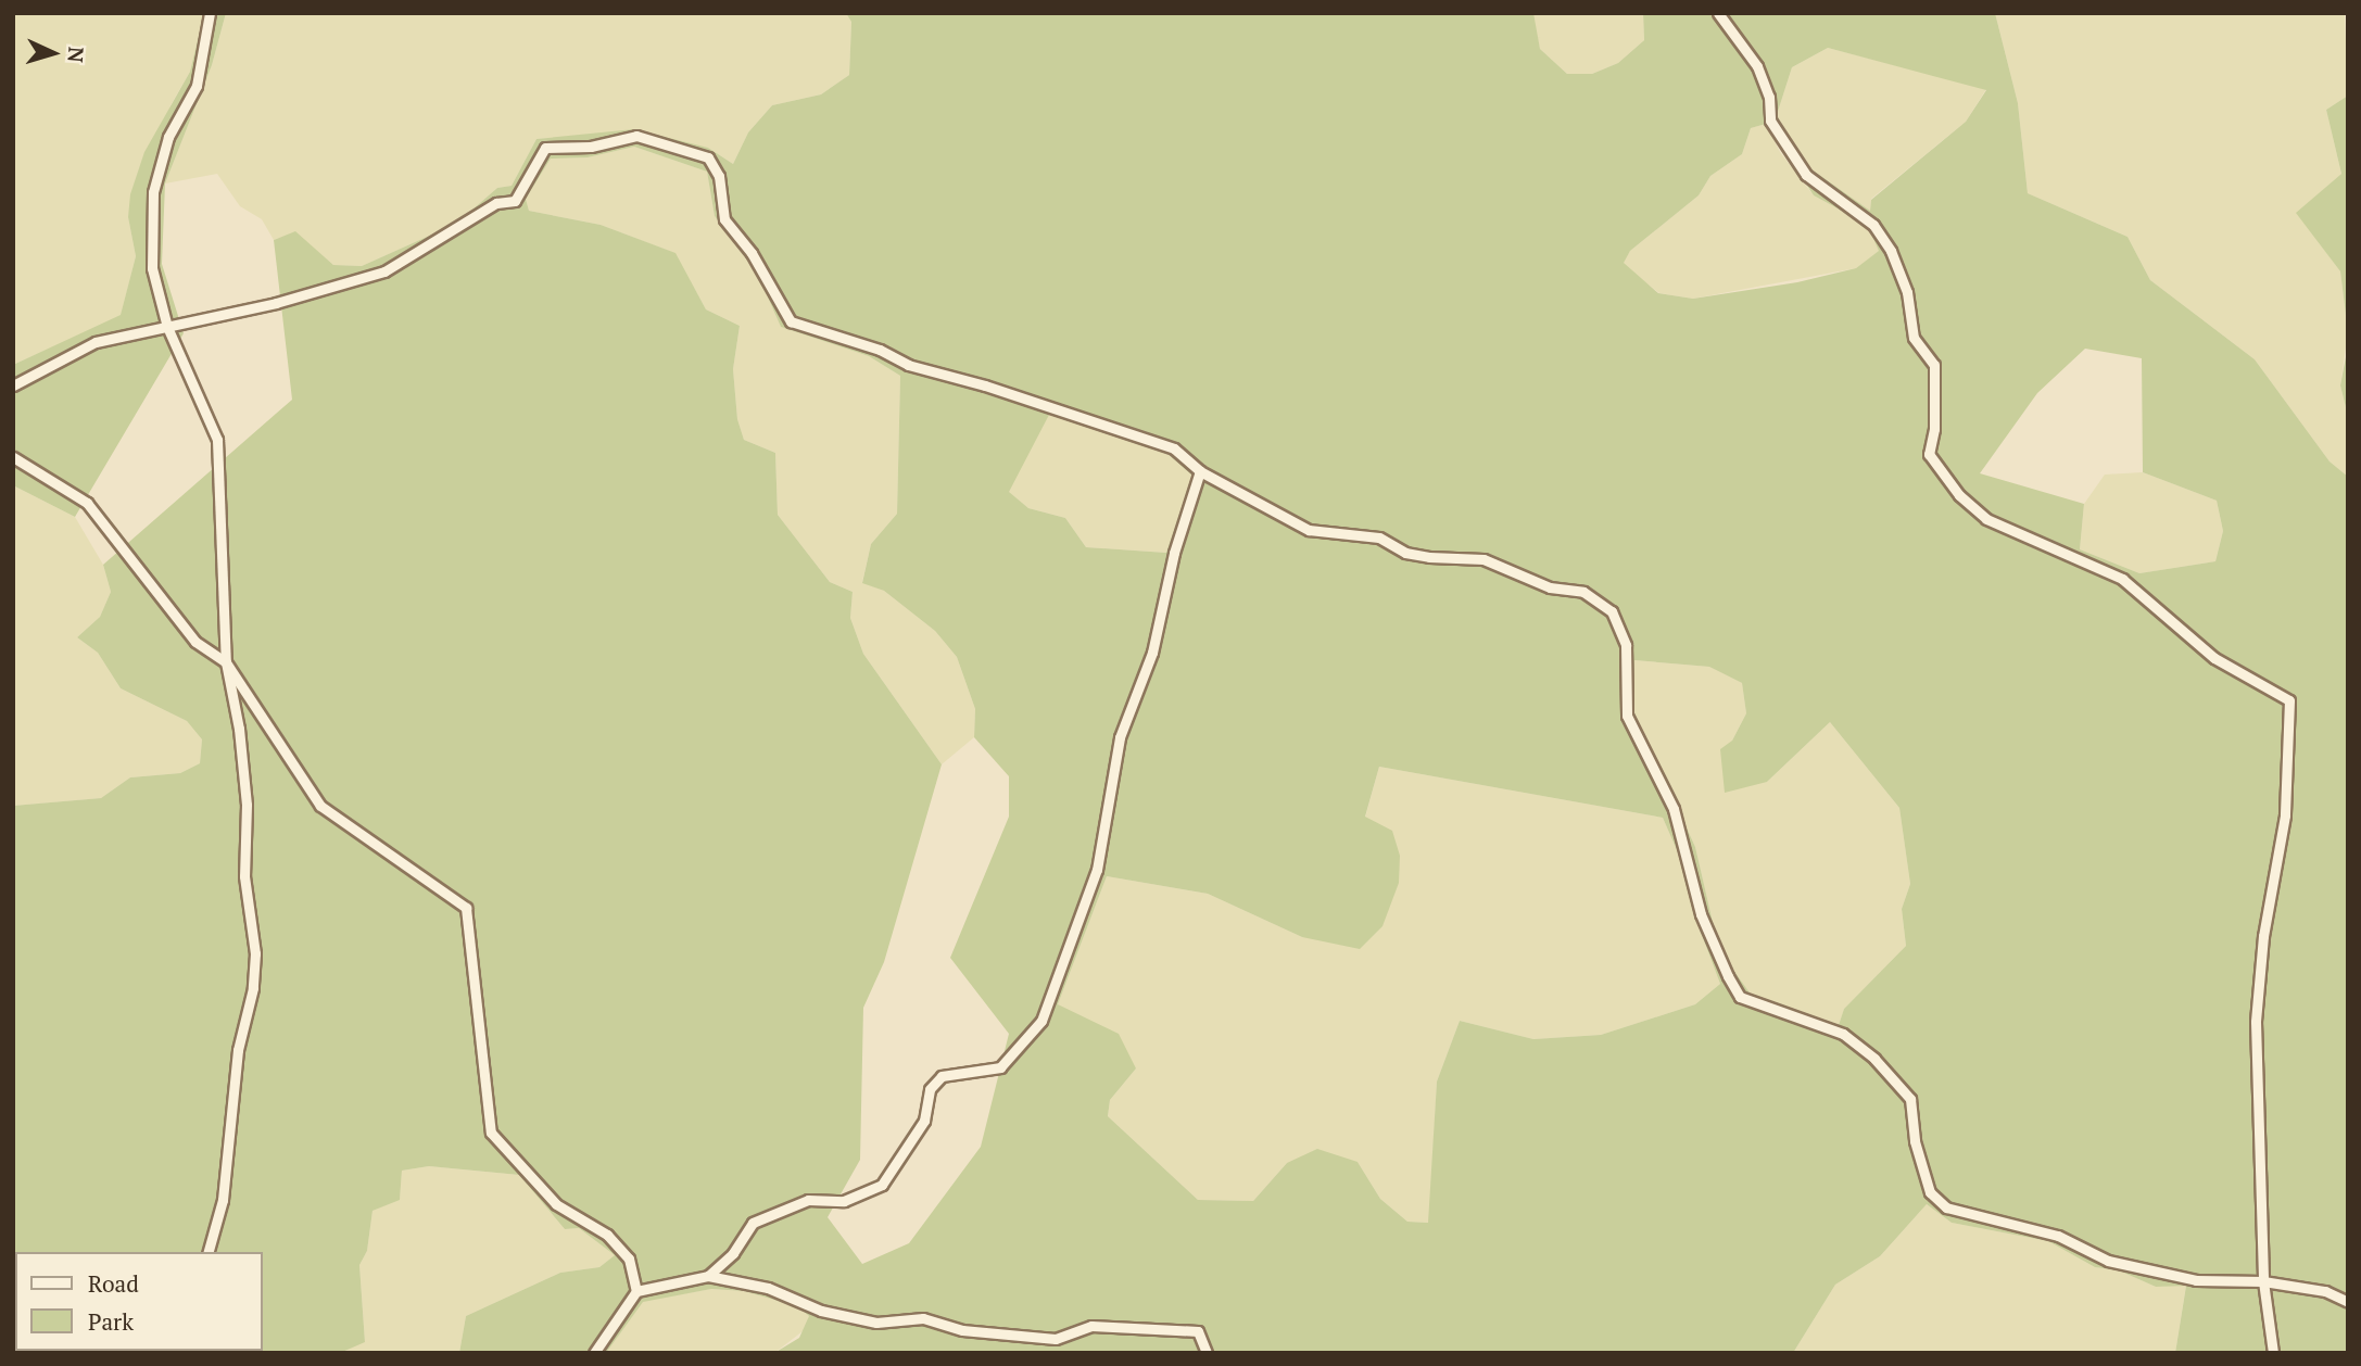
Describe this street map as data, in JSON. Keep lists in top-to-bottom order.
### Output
{
  "legend": ["Road", "Park"],
  "north": "right"
}
